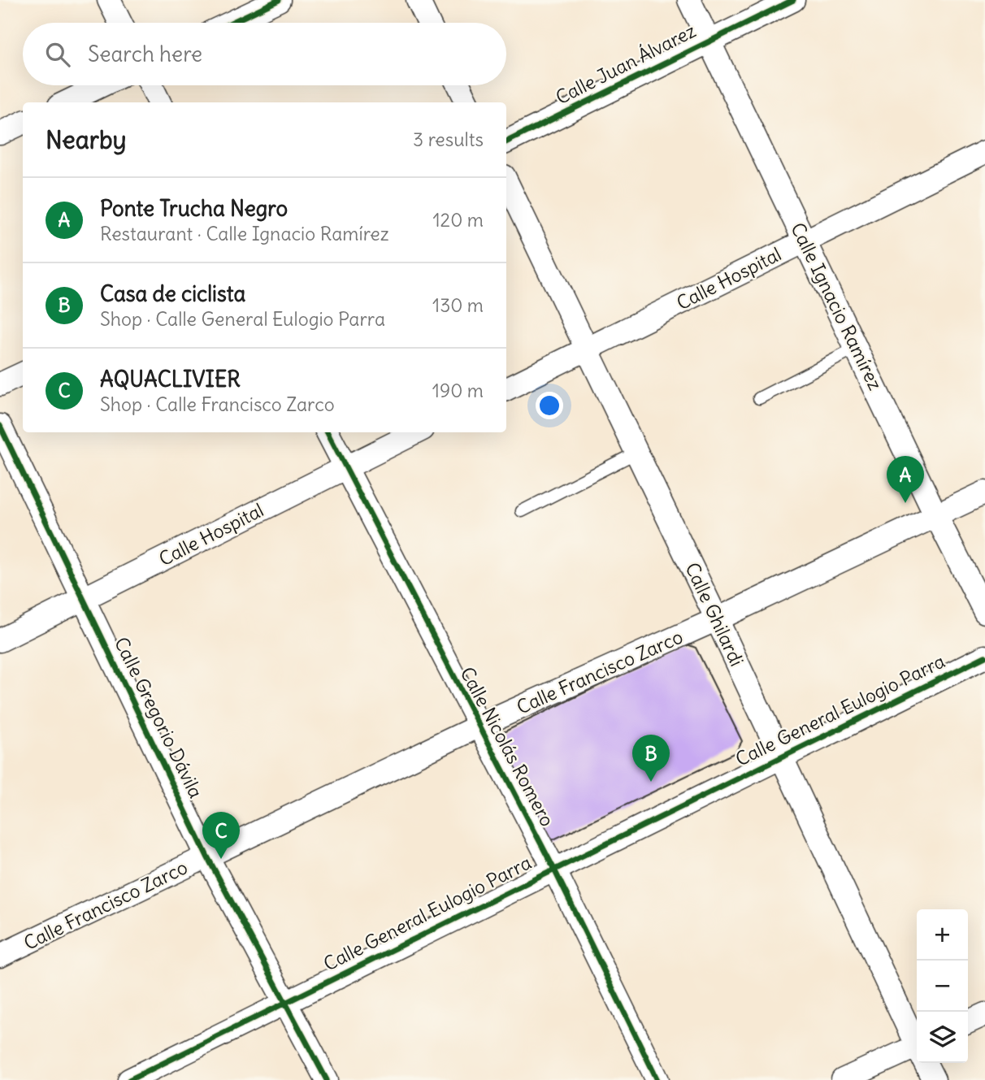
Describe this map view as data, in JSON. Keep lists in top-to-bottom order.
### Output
{
  "streets": {
    "street": [
      "Calle Juan Álvarez",
      "Calle Hospital",
      "Calle Ignacio Ramírez",
      "Calle Ghilardi",
      "Calle Francisco Zarco",
      "Calle General Eulogio Parra",
      "Calle Gregorio Dávila",
      "Calle Nicolás Romero"
    ]
  },
  "crossings": [
    ["Calle Juan Álvarez", "Calle Ignacio Ramírez"],
    ["Calle Hospital", "Calle Ignacio Ramírez"],
    ["Calle Hospital", "Calle Ghilardi"],
    ["Calle Hospital", "Calle Gregorio Dávila"],
    ["Calle Hospital", "Calle Nicolás Romero"],
    ["Calle Ignacio Ramírez", "Calle Francisco Zarco"],
    ["Calle Ghilardi", "Calle Francisco Zarco"],
    ["Calle Ghilardi", "Calle General Eulogio Parra"],
    ["Calle Francisco Zarco", "Calle Gregorio Dávila"],
    ["Calle Francisco Zarco", "Calle Nicolás Romero"],
    ["Calle General Eulogio Parra", "Calle Gregorio Dávila"],
    ["Calle General Eulogio Parra", "Calle Nicolás Romero"]
  ],
  "page": {
    "search": "Search here",
    "heading": ["Nearby", "3 results"],
    "list": [
      {
        "mark": "A",
        "name": "Ponte Trucha Negro",
        "note": "Restaurant · Calle Ignacio Ramírez",
        "value": "120 m"
      },
      {
        "mark": "B",
        "name": "Casa de ciclista",
        "note": "Shop · Calle General Eulogio Parra",
        "value": "130 m"
      },
      {
        "mark": "C",
        "name": "AQUACLIVIER",
        "note": "Shop · Calle Francisco Zarco",
        "value": "190 m"
      }
    ],
    "pins": ["A", "B", "C"],
    "map_buttons": ["+", "−"]
  }
}
